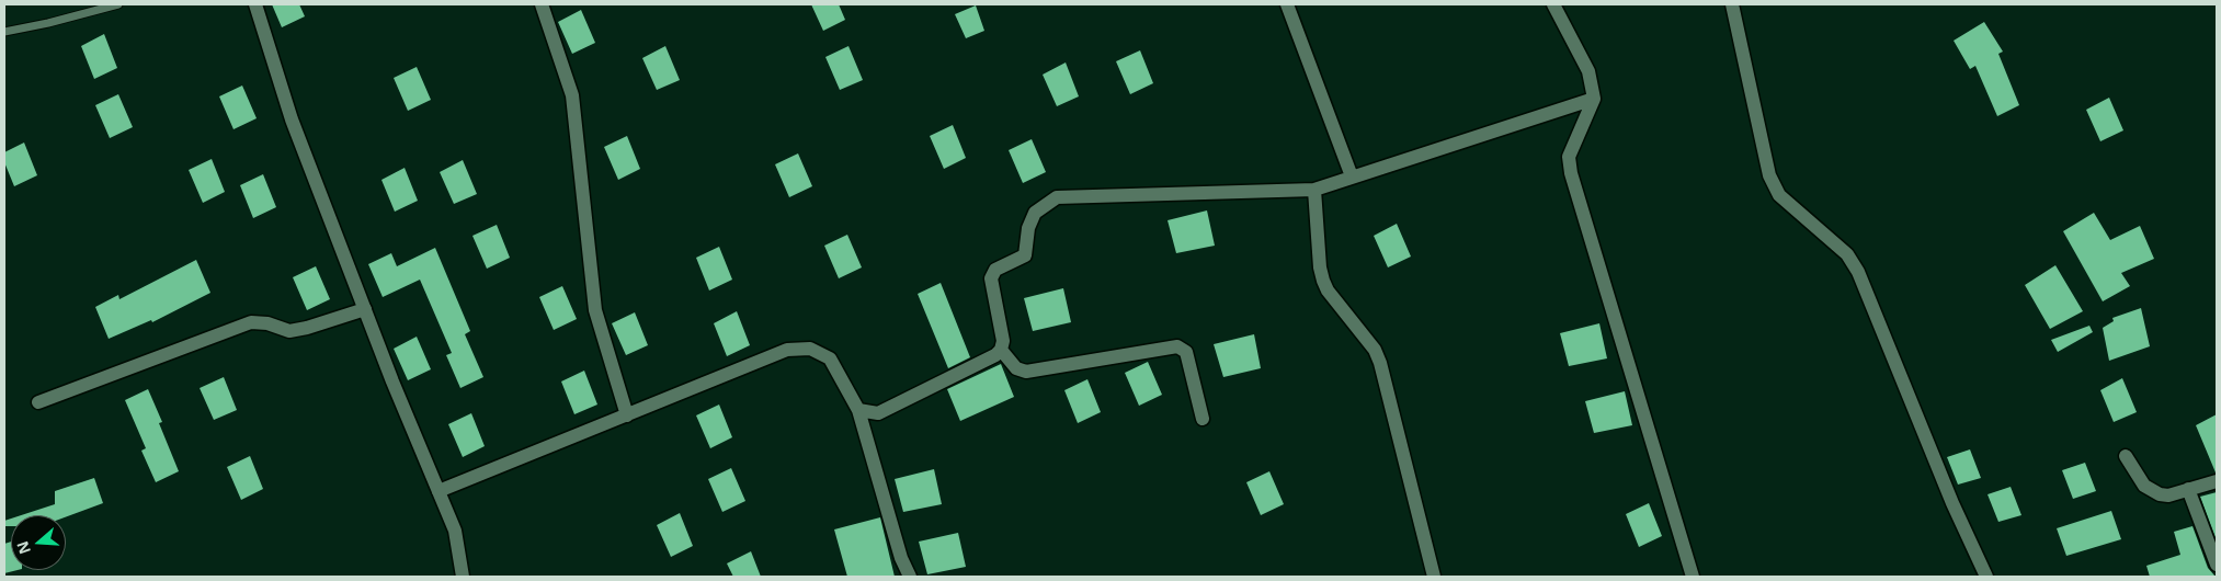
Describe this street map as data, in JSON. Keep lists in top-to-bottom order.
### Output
{
  "north": "left"
}
